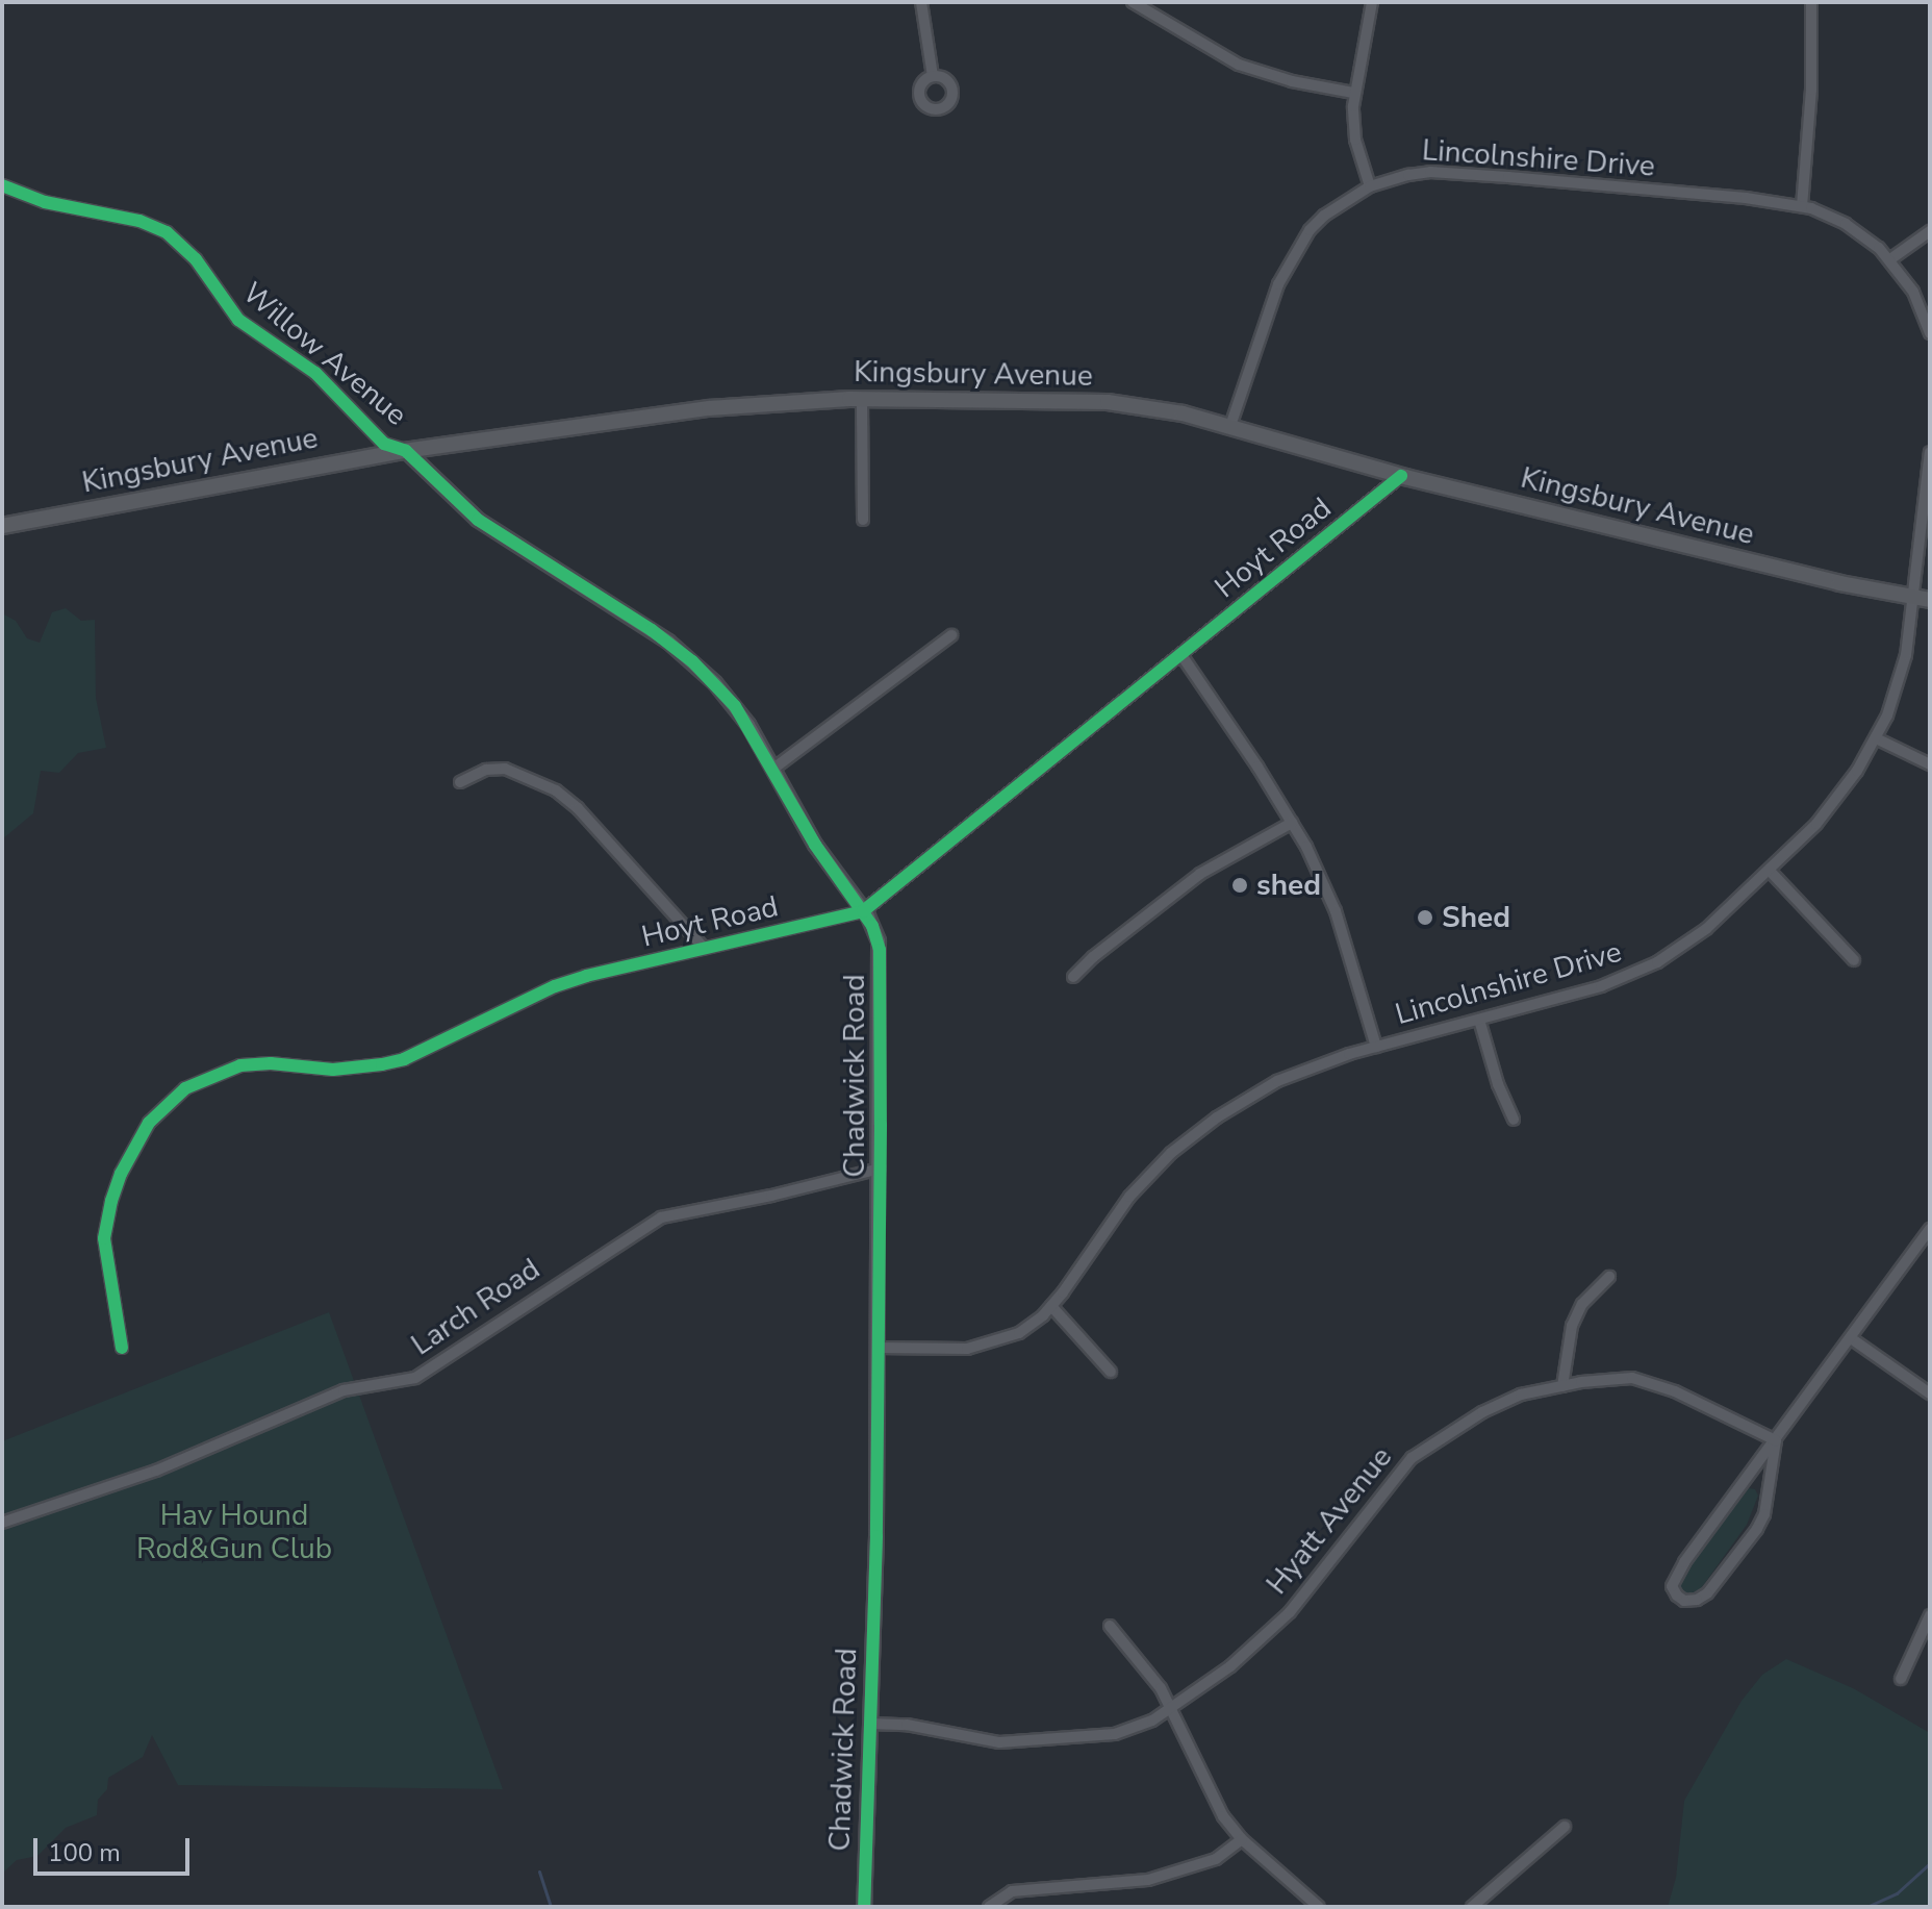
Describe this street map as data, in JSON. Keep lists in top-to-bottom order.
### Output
{
  "streets": {
    "main road": ["Kingsbury Avenue"],
    "street": [
      "Lincolnshire Drive",
      "Willow Avenue",
      "Hoyt Road",
      "Chadwick Road",
      "Larch Road",
      "Hyatt Avenue"
    ]
  },
  "crossings": [
    ["Lincolnshire Drive", "Kingsbury Avenue"],
    ["Lincolnshire Drive", "Chadwick Road"],
    ["Willow Avenue", "Kingsbury Avenue"],
    ["Willow Avenue", "Chadwick Road"],
    ["Kingsbury Avenue", "Hoyt Road"],
    ["Kingsbury Avenue", "Chadwick Road"],
    ["Hoyt Road", "Chadwick Road"],
    ["Chadwick Road", "Larch Road"],
    ["Chadwick Road", "Hyatt Avenue"]
  ],
  "parks": ["Hav Hound Rod&Gun Club"],
  "places": ["shed", "Shed"],
  "scale_bar": "100 m"
}
